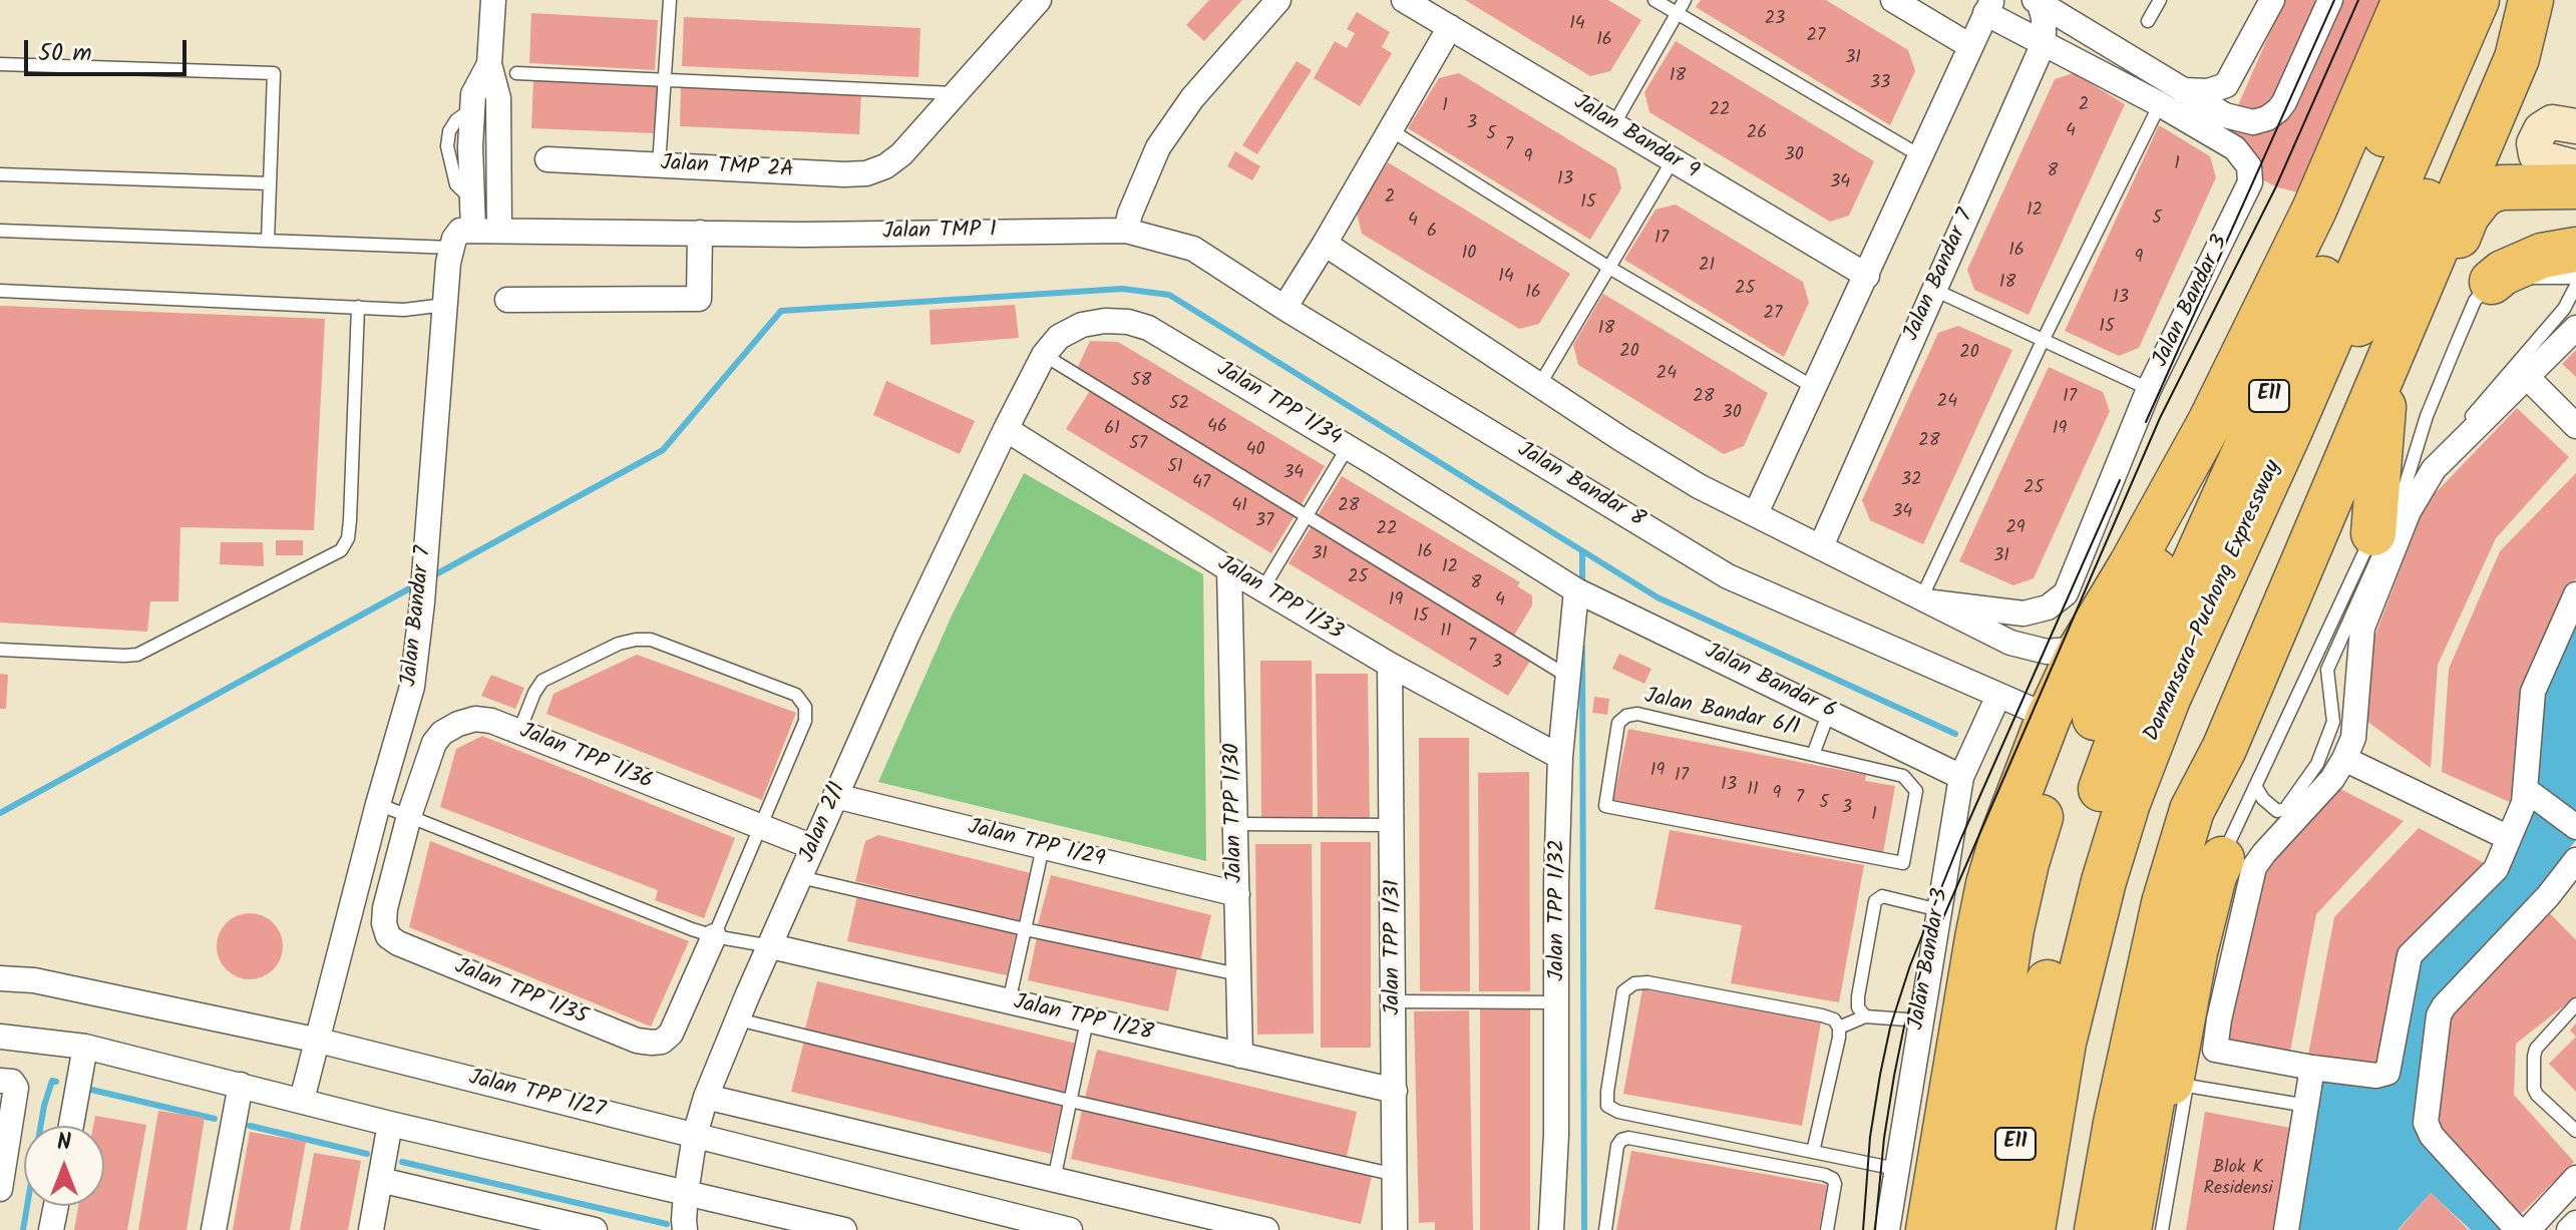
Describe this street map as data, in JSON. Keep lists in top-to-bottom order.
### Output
{
  "streets": {
    "highway": ["E11", "Damansara–Puchong Expressway"],
    "street": [
      "Jalan Bandar 9",
      "Jalan TMP 2A",
      "Jalan TMP 1",
      "Jalan Bandar 7",
      "Jalan Bandar 3",
      "Jalan TPP 1/34",
      "Jalan Bandar 8",
      "Jalan TPP 1/33",
      "Jalan Bandar 6",
      "Jalan TPP 1/36",
      "Jalan TPP 1/30",
      "Jalan 2/1",
      "Jalan TPP 1/29",
      "Jalan TPP 1/32",
      "Jalan TPP 1/31",
      "Jalan TPP 1/35",
      "Jalan TPP 1/28",
      "Jalan TPP 1/27"
    ],
    "lane": ["Jalan Bandar 6/1"]
  },
  "crossings": [
    ["Jalan TMP 1", "Jalan Bandar 8"],
    ["Jalan Bandar 7", "Jalan Bandar 3"],
    ["Jalan Bandar 7", "Jalan TPP 1/27"],
    ["Jalan Bandar 3", "Jalan Bandar 8"],
    ["Jalan Bandar 3", "Jalan Bandar 6"],
    ["Jalan TPP 1/34", "Jalan TPP 1/33"],
    ["Jalan TPP 1/34", "Jalan Bandar 6"],
    ["Jalan TPP 1/34", "Jalan 2/1"],
    ["Jalan TPP 1/34", "Jalan TPP 1/32"],
    ["Jalan TPP 1/33", "Jalan TPP 1/30"],
    ["Jalan TPP 1/33", "Jalan 2/1"],
    ["Jalan TPP 1/33", "Jalan TPP 1/32"],
    ["Jalan TPP 1/33", "Jalan TPP 1/31"],
    ["Jalan Bandar 6", "Jalan TPP 1/32"],
    ["Jalan TPP 1/36", "Jalan 2/1"],
    ["Jalan TPP 1/36", "Jalan TPP 1/35"],
    ["Jalan TPP 1/30", "Jalan TPP 1/29"],
    ["Jalan TPP 1/30", "Jalan TPP 1/28"],
    ["Jalan 2/1", "Jalan TPP 1/29"],
    ["Jalan 2/1", "Jalan TPP 1/28"],
    ["Jalan 2/1", "Jalan TPP 1/27"],
    ["Jalan TPP 1/31", "Jalan TPP 1/28"]
  ],
  "house_numbers": [
    "23",
    "14",
    "27",
    "16",
    "31",
    "18",
    "33",
    "2",
    "1",
    "22",
    "3",
    "4",
    "26",
    "5",
    "7",
    "30",
    "9",
    "1",
    "8",
    "13",
    "34",
    "2",
    "15",
    "12",
    "5",
    "4",
    "6",
    "17",
    "16",
    "10",
    "9",
    "21",
    "14",
    "18",
    "25",
    "16",
    "13",
    "27",
    "15",
    "18",
    "20",
    "20",
    "24",
    "58",
    "28",
    "17",
    "24",
    "52",
    "30",
    "46",
    "61",
    "19",
    "28",
    "57",
    "40",
    "51",
    "34",
    "32",
    "47",
    "25",
    "41",
    "28",
    "34",
    "37",
    "29",
    "22",
    "16",
    "31",
    "31",
    "12",
    "25",
    "8",
    "19",
    "4",
    "15",
    "11",
    "7",
    "3",
    "19",
    "17",
    "13",
    "11",
    "9",
    "7",
    "5",
    "3",
    "1",
    "Blok K Residensi"
  ],
  "scale_bar": "50 m",
  "north": "top"
}
